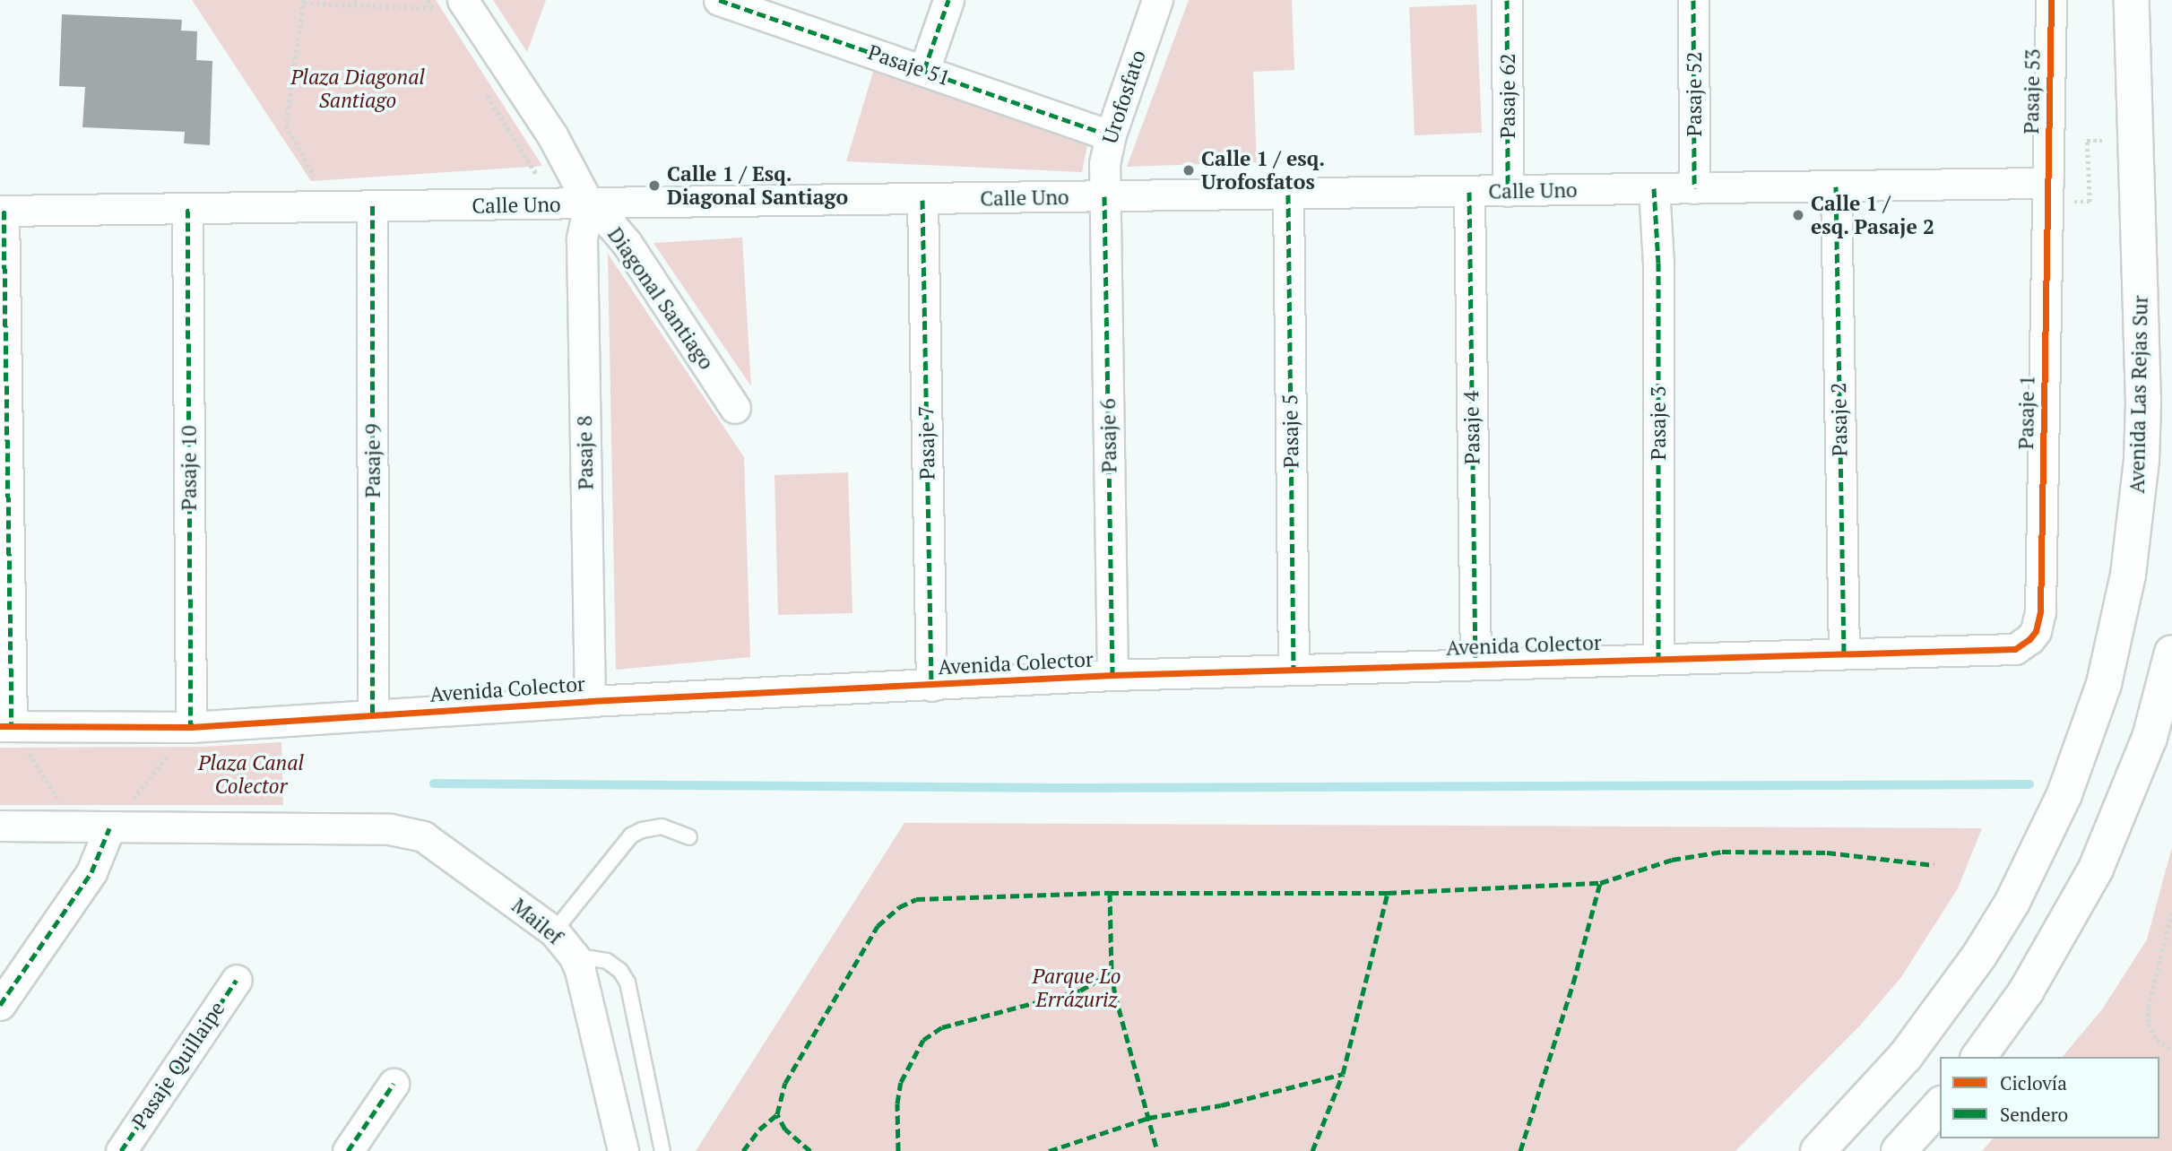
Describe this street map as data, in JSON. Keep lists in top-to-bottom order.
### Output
{
  "streets": {
    "main road": ["Avenida Las Rejas Sur"],
    "street": [
      "Pasaje 51",
      "Pasaje 53",
      "Pasaje 52",
      "Pasaje 62",
      "Urofosfato",
      "Calle Uno",
      "Diagonal Santiago",
      "Pasaje 1",
      "Pasaje 2",
      "Pasaje 3",
      "Pasaje 4",
      "Pasaje 5",
      "Pasaje 6",
      "Pasaje 7",
      "Pasaje 8",
      "Pasaje 9",
      "Pasaje 10",
      "Avenida Colector",
      "Mailef",
      "Pasaje Quillaipe"
    ]
  },
  "crossings": [
    ["Pasaje 53", "Calle Uno"],
    ["Pasaje 53", "Pasaje 1"],
    ["Pasaje 52", "Calle Uno"],
    ["Pasaje 62", "Calle Uno"],
    ["Urofosfato", "Calle Uno"],
    ["Urofosfato", "Pasaje 6"],
    ["Calle Uno", "Diagonal Santiago"],
    ["Calle Uno", "Pasaje 1"],
    ["Calle Uno", "Pasaje 2"],
    ["Calle Uno", "Pasaje 3"],
    ["Calle Uno", "Pasaje 4"],
    ["Calle Uno", "Pasaje 5"],
    ["Calle Uno", "Pasaje 6"],
    ["Calle Uno", "Pasaje 7"],
    ["Calle Uno", "Pasaje 8"],
    ["Calle Uno", "Pasaje 9"],
    ["Calle Uno", "Pasaje 10"],
    ["Diagonal Santiago", "Pasaje 8"],
    ["Pasaje 1", "Avenida Colector"],
    ["Pasaje 2", "Avenida Colector"],
    ["Pasaje 3", "Avenida Colector"],
    ["Pasaje 4", "Avenida Colector"],
    ["Pasaje 5", "Avenida Colector"],
    ["Pasaje 6", "Avenida Colector"],
    ["Pasaje 7", "Avenida Colector"],
    ["Pasaje 8", "Avenida Colector"],
    ["Pasaje 9", "Avenida Colector"],
    ["Pasaje 10", "Avenida Colector"]
  ],
  "parks": ["Plaza Diagonal Santiago", "Plaza Canal Colector", "Parque Lo Errázuriz"],
  "places": ["Calle 1 / esq. Urofosfatos", "Calle 1 / Esq. Diagonal Santiago", "Calle 1 / esq. Pasaje 2"],
  "legend": ["Ciclovía", "Sendero"]
}
